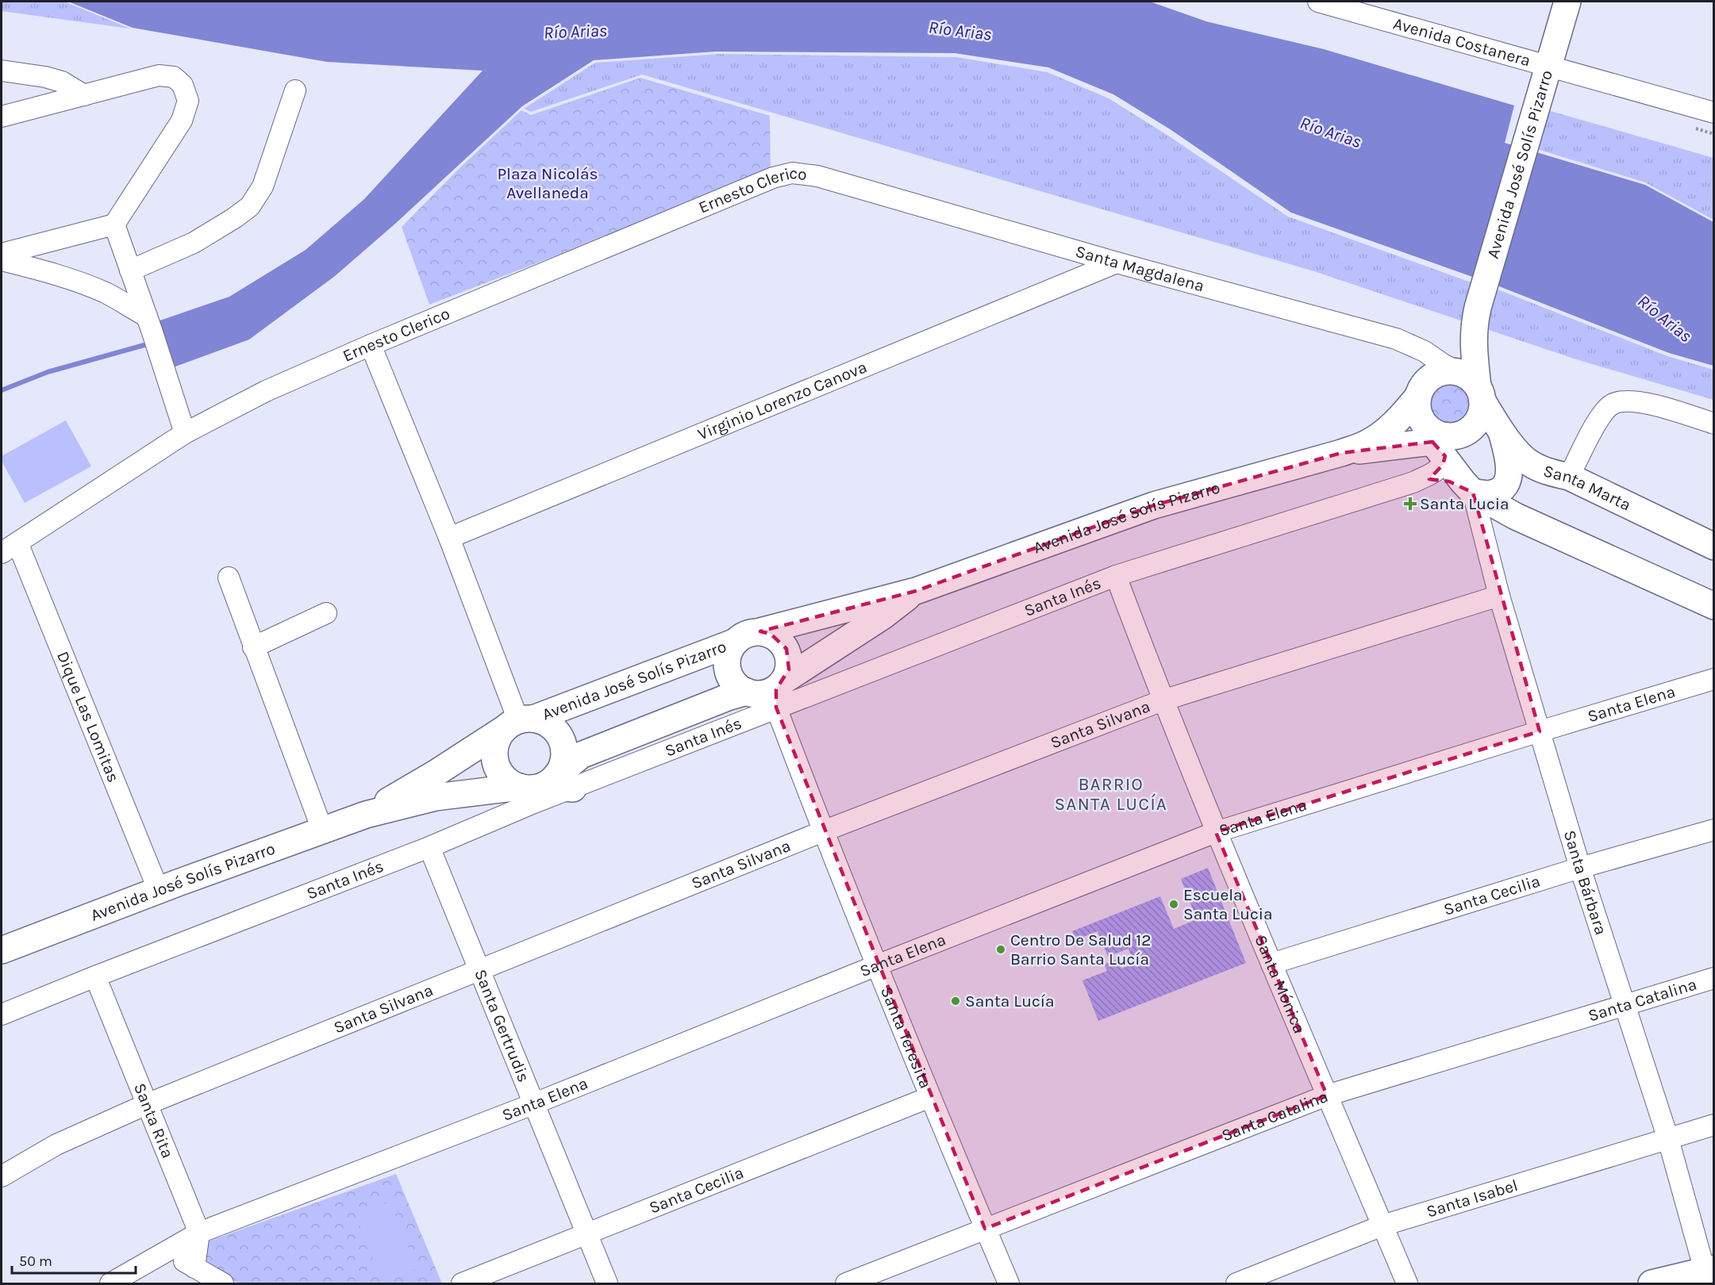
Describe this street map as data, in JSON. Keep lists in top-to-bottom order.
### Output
{
  "streets": {
    "main road": ["Avenida José Solís Pizarro", "Santa Marta"],
    "street": [
      "Avenida Costanera",
      "Ernesto Clerico",
      "Santa Magdalena",
      "Virginio Lorenzo Canova",
      "Santa Inés",
      "Santa Elena",
      "Dique Las Lomitas",
      "Santa Silvana",
      "Santa Bárbara",
      "Santa Cecilia",
      "Santa Mónica",
      "Santa Catalina",
      "Santa Gertrudis",
      "Santa Teresita",
      "Santa Rita",
      "Santa Isabel"
    ]
  },
  "crossings": [
    ["Avenida Costanera", "Avenida José Solís Pizarro"],
    ["Avenida José Solís Pizarro", "Santa Magdalena"],
    ["Avenida José Solís Pizarro", "Santa Marta"],
    ["Avenida José Solís Pizarro", "Santa Inés"],
    ["Avenida José Solís Pizarro", "Dique Las Lomitas"],
    ["Avenida José Solís Pizarro", "Santa Teresita"],
    ["Ernesto Clerico", "Santa Magdalena"],
    ["Ernesto Clerico", "Dique Las Lomitas"],
    ["Santa Magdalena", "Virginio Lorenzo Canova"],
    ["Santa Magdalena", "Santa Marta"],
    ["Santa Magdalena", "Santa Inés"],
    ["Santa Marta", "Santa Inés"],
    ["Santa Inés", "Santa Bárbara"],
    ["Santa Inés", "Santa Mónica"],
    ["Santa Inés", "Santa Gertrudis"],
    ["Santa Inés", "Santa Teresita"],
    ["Santa Inés", "Santa Rita"],
    ["Santa Elena", "Santa Bárbara"],
    ["Santa Elena", "Santa Mónica"],
    ["Santa Elena", "Santa Gertrudis"],
    ["Santa Elena", "Santa Teresita"],
    ["Santa Elena", "Santa Rita"],
    ["Santa Silvana", "Santa Bárbara"],
    ["Santa Silvana", "Santa Mónica"],
    ["Santa Silvana", "Santa Gertrudis"],
    ["Santa Silvana", "Santa Teresita"],
    ["Santa Silvana", "Santa Rita"],
    ["Santa Bárbara", "Santa Cecilia"],
    ["Santa Bárbara", "Santa Catalina"],
    ["Santa Bárbara", "Santa Isabel"],
    ["Santa Cecilia", "Santa Mónica"],
    ["Santa Cecilia", "Santa Gertrudis"],
    ["Santa Cecilia", "Santa Teresita"],
    ["Santa Mónica", "Santa Catalina"],
    ["Santa Mónica", "Santa Isabel"],
    ["Santa Catalina", "Santa Teresita"]
  ],
  "districts": ["BARRIO SANTA LUCÍA"],
  "water": ["Río Arias"],
  "parks": ["Plaza Nicolás Avellaneda"],
  "places": {
    "health": ["Santa Lucia"],
    "other": ["Escuela Santa Lucia", "Centro De Salud 12 Barrio Santa Lucía", "Santa Lucía"]
  },
  "scale_bar": "50 m"
}
